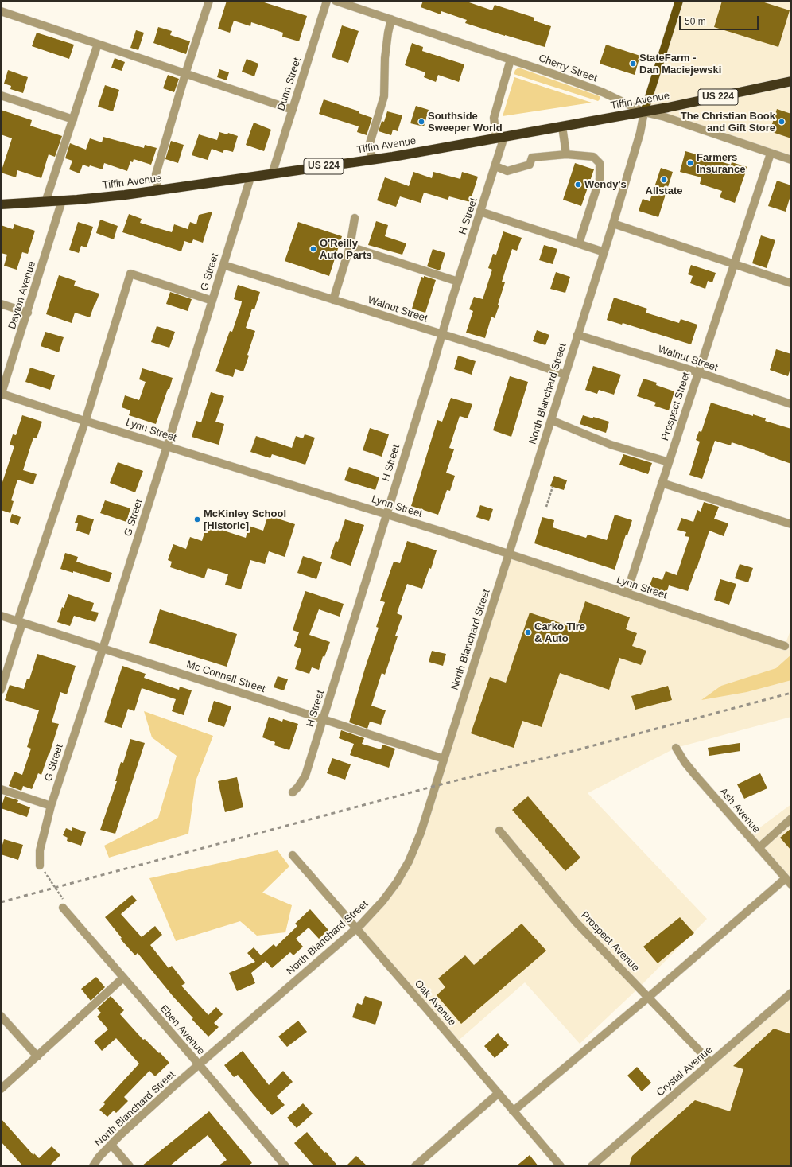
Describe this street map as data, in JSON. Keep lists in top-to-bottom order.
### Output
{
  "streets": {
    "highway": ["US 224", "Tiffin Avenue"],
    "main road": ["North Blanchard Street"],
    "street": [
      "Cherry Street",
      "Dunn Street",
      "H Street",
      "G Street",
      "Dayton Avenue",
      "Walnut Street",
      "Prospect Street",
      "Lynn Street",
      "Mc Connell Street",
      "Ash Avenue",
      "Prospect Avenue",
      "Oak Avenue",
      "Eben Avenue",
      "Crystal Avenue"
    ]
  },
  "crossings": [
    ["Cherry Street", "Tiffin Avenue"],
    ["Cherry Street", "North Blanchard Street"],
    ["Cherry Street", "Prospect Street"],
    ["Dunn Street", "Tiffin Avenue"],
    ["Tiffin Avenue", "H Street"],
    ["Tiffin Avenue", "G Street"],
    ["Tiffin Avenue", "Dayton Avenue"],
    ["Tiffin Avenue", "North Blanchard Street"],
    ["H Street", "Walnut Street"],
    ["H Street", "Lynn Street"],
    ["H Street", "Mc Connell Street"],
    ["G Street", "Walnut Street"],
    ["G Street", "Lynn Street"],
    ["G Street", "Mc Connell Street"],
    ["Dayton Avenue", "Lynn Street"],
    ["Walnut Street", "North Blanchard Street"],
    ["Walnut Street", "Prospect Street"],
    ["North Blanchard Street", "Lynn Street"],
    ["North Blanchard Street", "Mc Connell Street"],
    ["North Blanchard Street", "Oak Avenue"],
    ["North Blanchard Street", "Eben Avenue"],
    ["Prospect Street", "Lynn Street"],
    ["Prospect Avenue", "Crystal Avenue"]
  ],
  "places": [
    "StateFarm - Dan Maciejewski",
    "Southside Sweeper World",
    "The Christian Book and Gift Store",
    "Farmers Insurance",
    "Allstate",
    "Wendy's",
    "O'Reilly Auto Parts",
    "McKinley School [Historic]",
    "Carko Tire & Auto"
  ],
  "scale_bar": "50 m"
}
